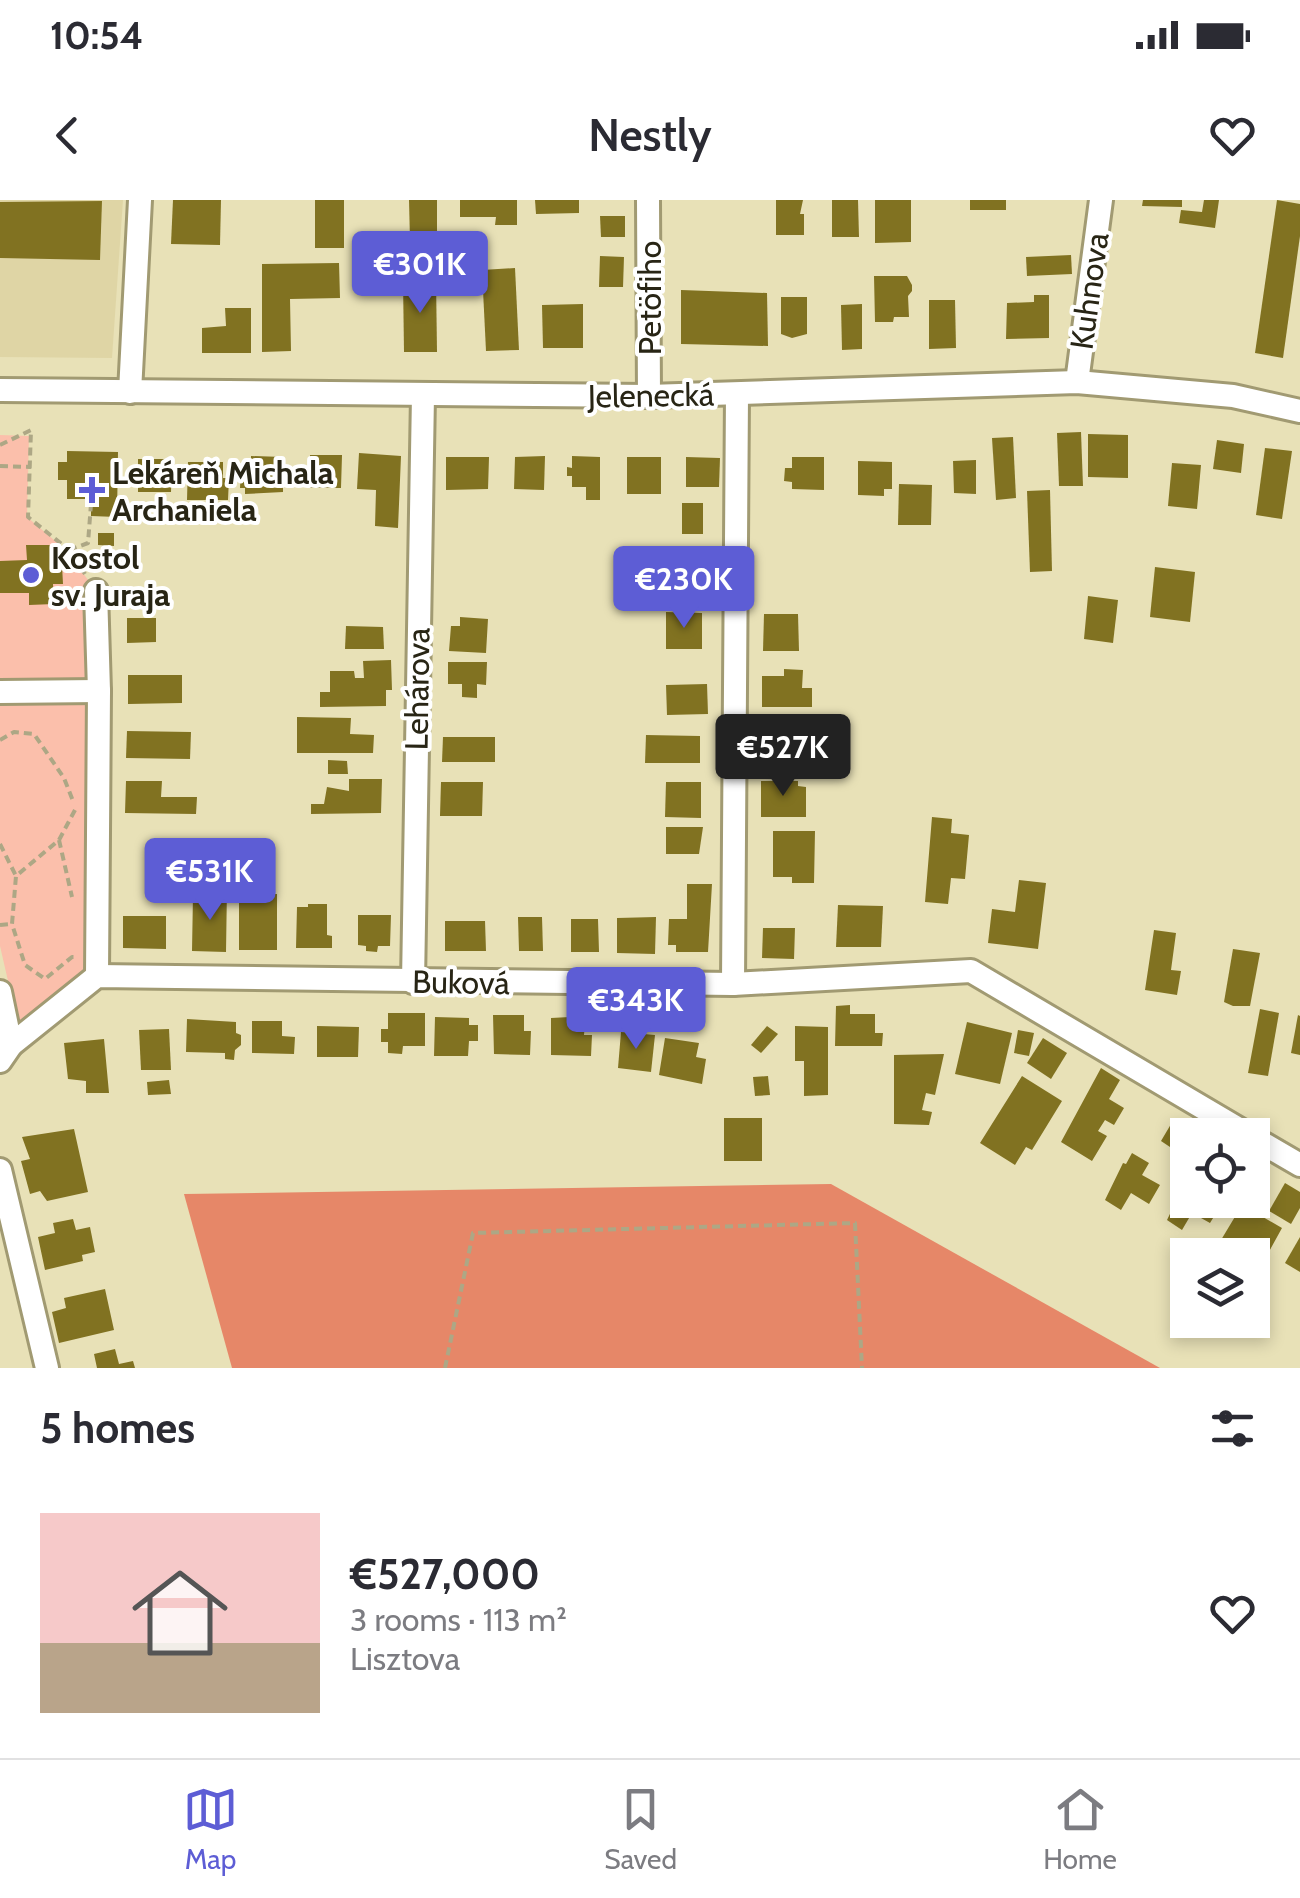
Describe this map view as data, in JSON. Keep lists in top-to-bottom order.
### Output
{
  "streets": {
    "street": [
      "Kuhnova",
      "Petöfiho",
      "Jelenecká",
      "Lehárova",
      "Buková"
    ]
  },
  "crossings": [
    ["Kuhnova", "Jelenecká"],
    ["Petöfiho", "Jelenecká"],
    ["Jelenecká", "Lehárova"],
    ["Lehárova", "Buková"]
  ],
  "places": {
    "health": ["Lekáreň Michala Archaniela"],
    "other": ["Kostol sv. Juraja"]
  },
  "page": {
    "status": "10:54",
    "header": "Nestly",
    "price": [
      "€301K",
      "€230K",
      "€527K",
      "€531K",
      "€343K"
    ],
    "heading": "5 homes",
    "list": [
      {
        "name": "€527,000",
        "note": "3 rooms · 113 m² · Lisztova"
      }
    ],
    "tabs": ["Map", "Saved", "Home"]
  }
}
